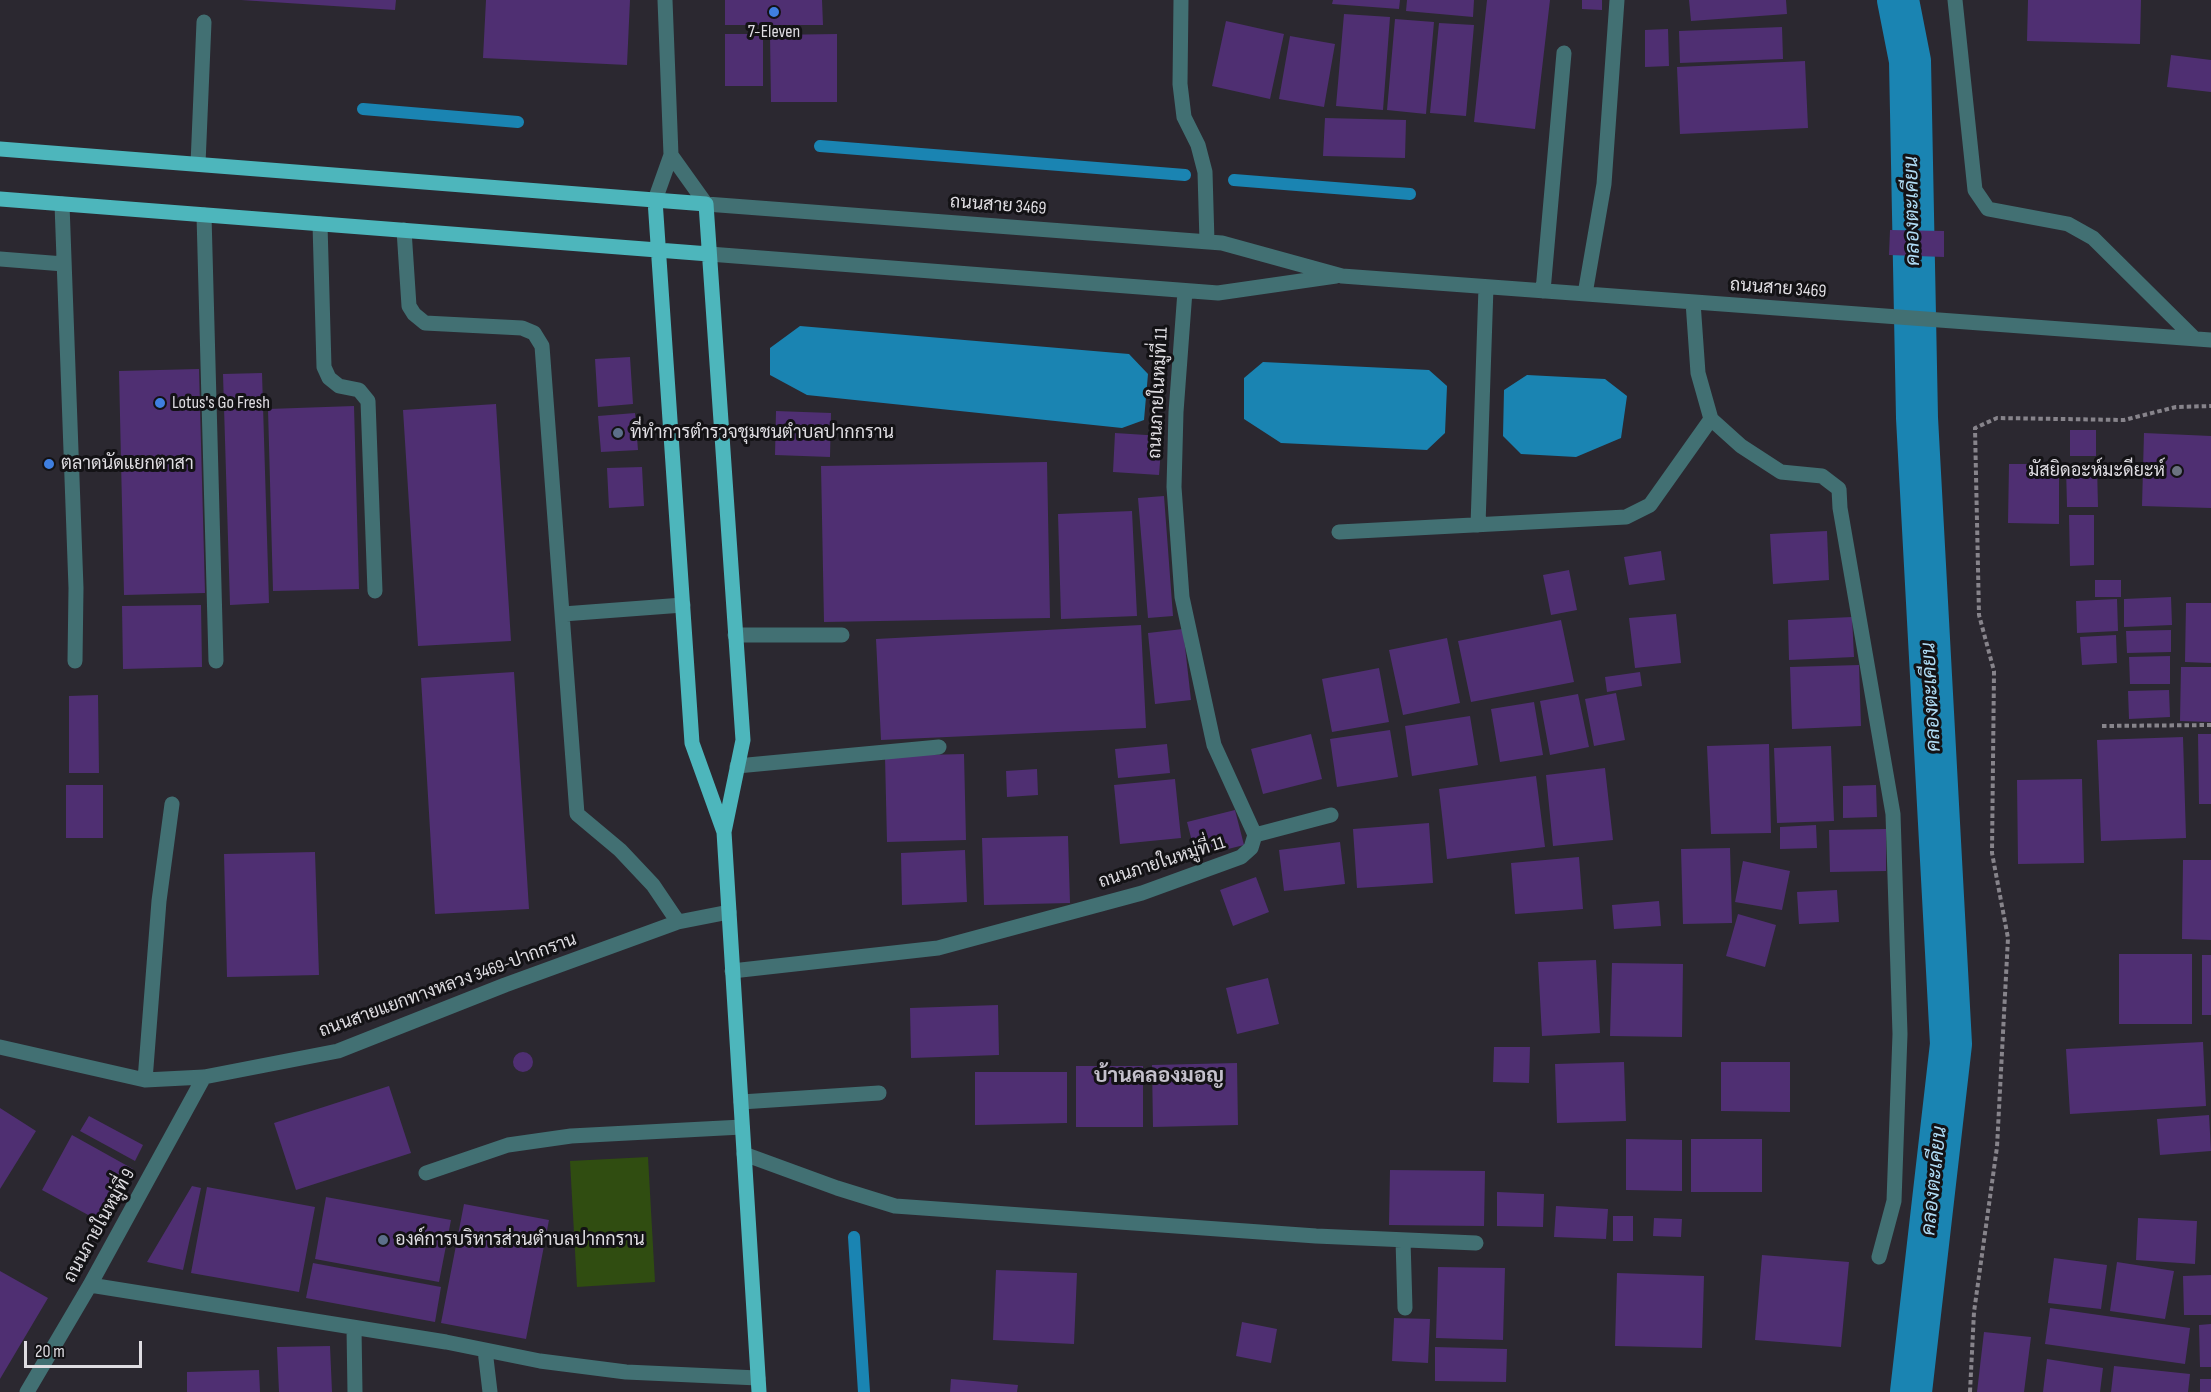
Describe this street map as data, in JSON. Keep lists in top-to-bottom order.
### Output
{
  "streets": {
    "street": [
      "ถนนสาย 3469",
      "ถนนภายในหมู่ที่ 11",
      "ถนนสายแยกทางหลวง 3469-ปากกราน",
      "ถนนภายในหมู่ที่ 9"
    ]
  },
  "crossings": [
    ["ถนนสาย 3469", "ถนนภายในหมู่ที่ 11"],
    ["ถนนสายแยกทางหลวง 3469-ปากกราน", "ถนนภายในหมู่ที่ 9"]
  ],
  "districts": ["บ้านคลองมอญ"],
  "water": ["คลองตะเคียน"],
  "places": [
    "7-Eleven",
    "Lotus's Go Fresh",
    "ที่ทำการตำรวจชุมชนตำบลปากกราน",
    "ตลาดนัดแยกตาสา",
    "มัสยิดอะห์มะดียะห์",
    "องค์การบริหารส่วนตำบลปากกราน"
  ],
  "scale_bar": "20 m"
}
